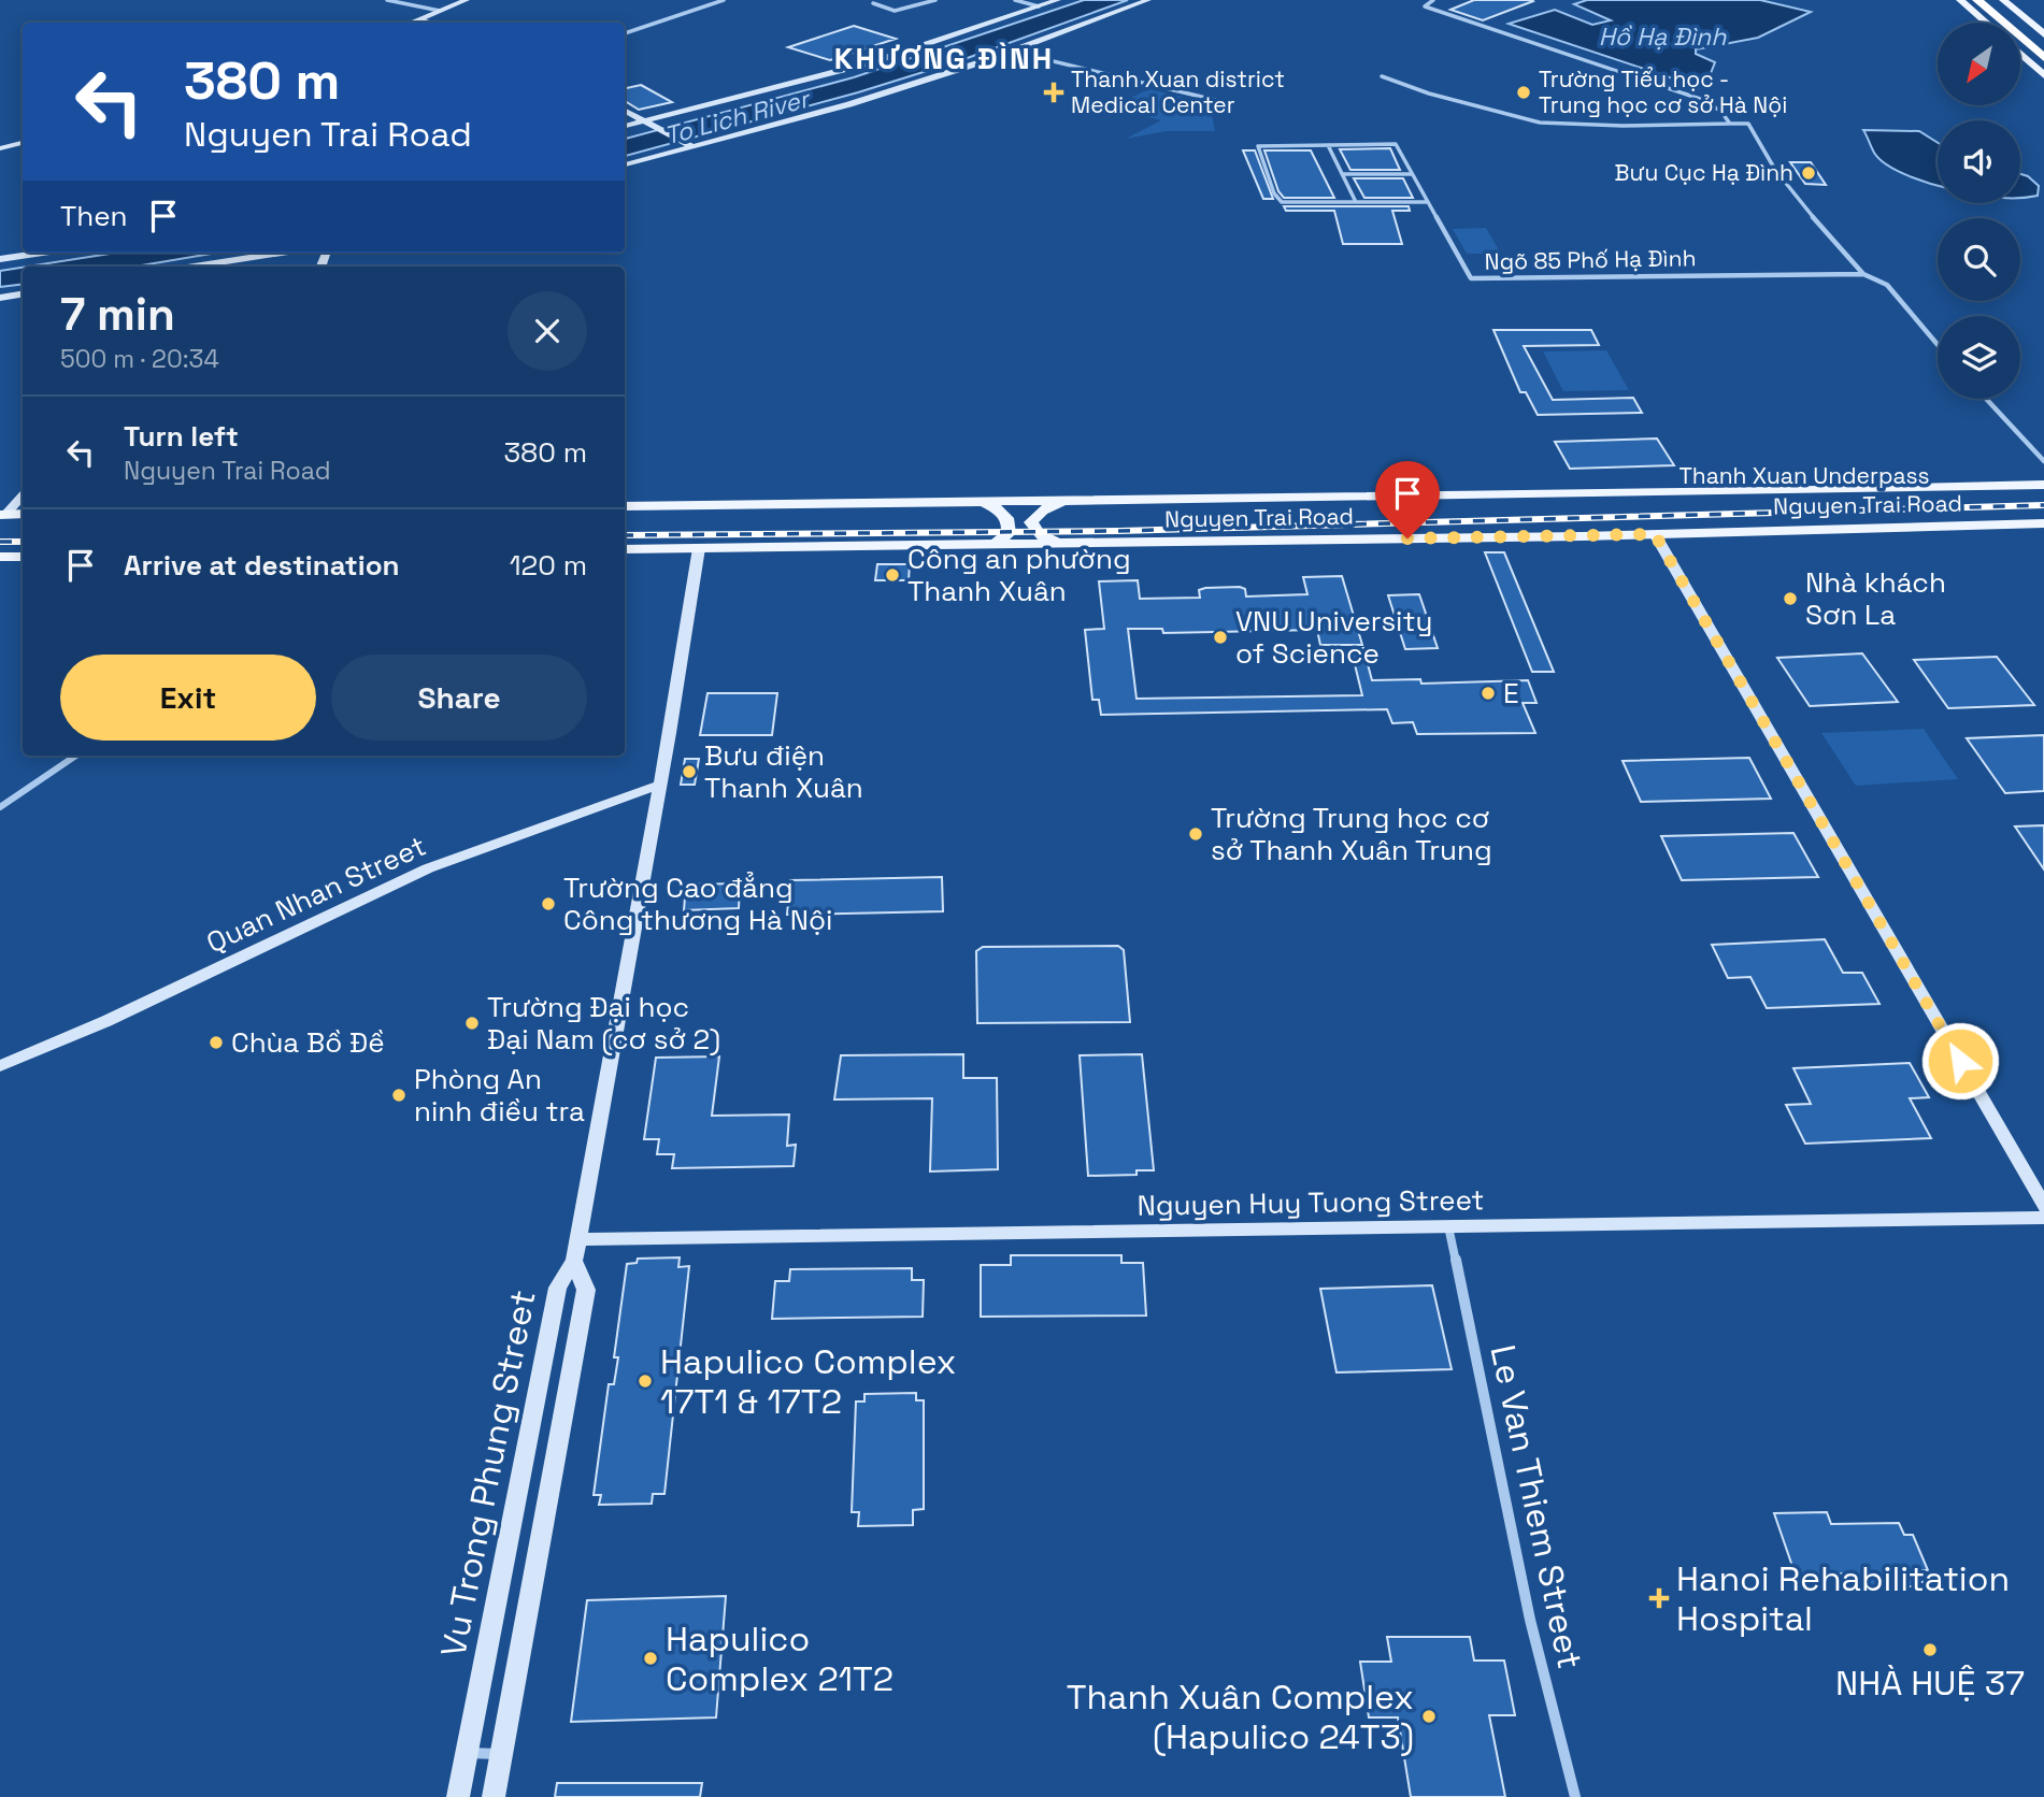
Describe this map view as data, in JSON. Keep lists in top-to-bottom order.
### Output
{
  "streets": {
    "main road": ["Thanh Xuan Underpass", "Nguyen Trai Road"],
    "street": [
      "Ngõ 85 Phố Hạ Đình",
      "Quan Nhan Street",
      "Nguyen Huy Tuong Street",
      "Vu Trong Phung Street",
      "Le Van Thiem Street"
    ]
  },
  "crossings": [
    ["Thanh Xuan Underpass", "Nguyen Trai Road"],
    ["Nguyen Trai Road", "Vu Trong Phung Street"],
    ["Quan Nhan Street", "Vu Trong Phung Street"],
    ["Nguyen Huy Tuong Street", "Vu Trong Phung Street"],
    ["Nguyen Huy Tuong Street", "Le Van Thiem Street"]
  ],
  "districts": ["KHƯƠNG ĐÌNH"],
  "water": ["Hồ Hạ Đình", "To Lich River"],
  "places": {
    "health": ["Thanh Xuan district Medical Center", "Hanoi Rehabilitation Hospital"],
    "other": [
      "Trường Tiểu học - Trung học cơ sở Hà Nội",
      "Bưu Cục Hạ Đình",
      "Công an phường Thanh Xuân",
      "Nhà khách Sơn La",
      "VNU University of Science",
      "E",
      "Bưu điện Thanh Xuân",
      "Trường Trung học cơ sở Thanh Xuân Trung",
      "Trường Cao đẳng Công thương Hà Nội",
      "Trường Đại học Đại Nam (cơ sở 2)",
      "Chùa Bồ Đề",
      "Phòng An ninh điều tra",
      "Hapulico Complex 17T1 & 17T2",
      "NHÀ HUỆ 37",
      "Hapulico Complex 21T2",
      "Thanh Xuân Complex (Hapulico 24T3)"
    ]
  },
  "north": "bottom left",
  "page": {
    "turn": ["380 m", "Nguyen Trai Road"],
    "then": "Then",
    "heading": ["7 min", "500 m · 20:34"],
    "list": [
      {
        "name": "Turn left",
        "note": "Nguyen Trai Road",
        "value": "380 m"
      },
      {
        "name": "Arrive at destination",
        "value": "120 m"
      }
    ],
    "buttons": ["Exit", "Share"]
  }
}
